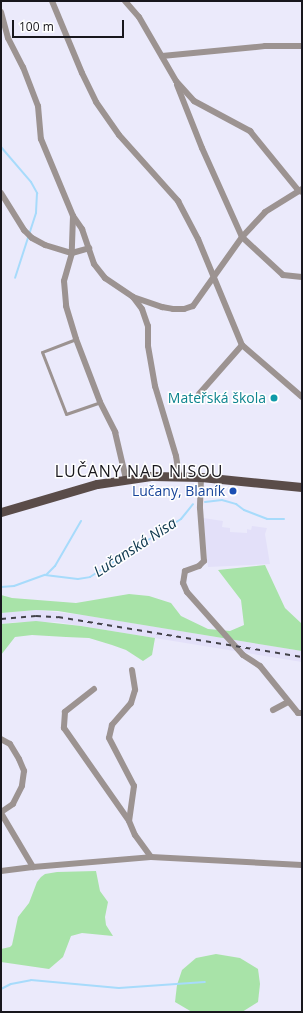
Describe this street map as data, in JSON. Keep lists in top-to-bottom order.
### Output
{
  "districts": ["LUČANY NAD NISOU"],
  "water": ["Lučanská Nisa"],
  "places": ["Mateřská škola", "Lučany, Blaník"],
  "scale_bar": "100 m"
}
